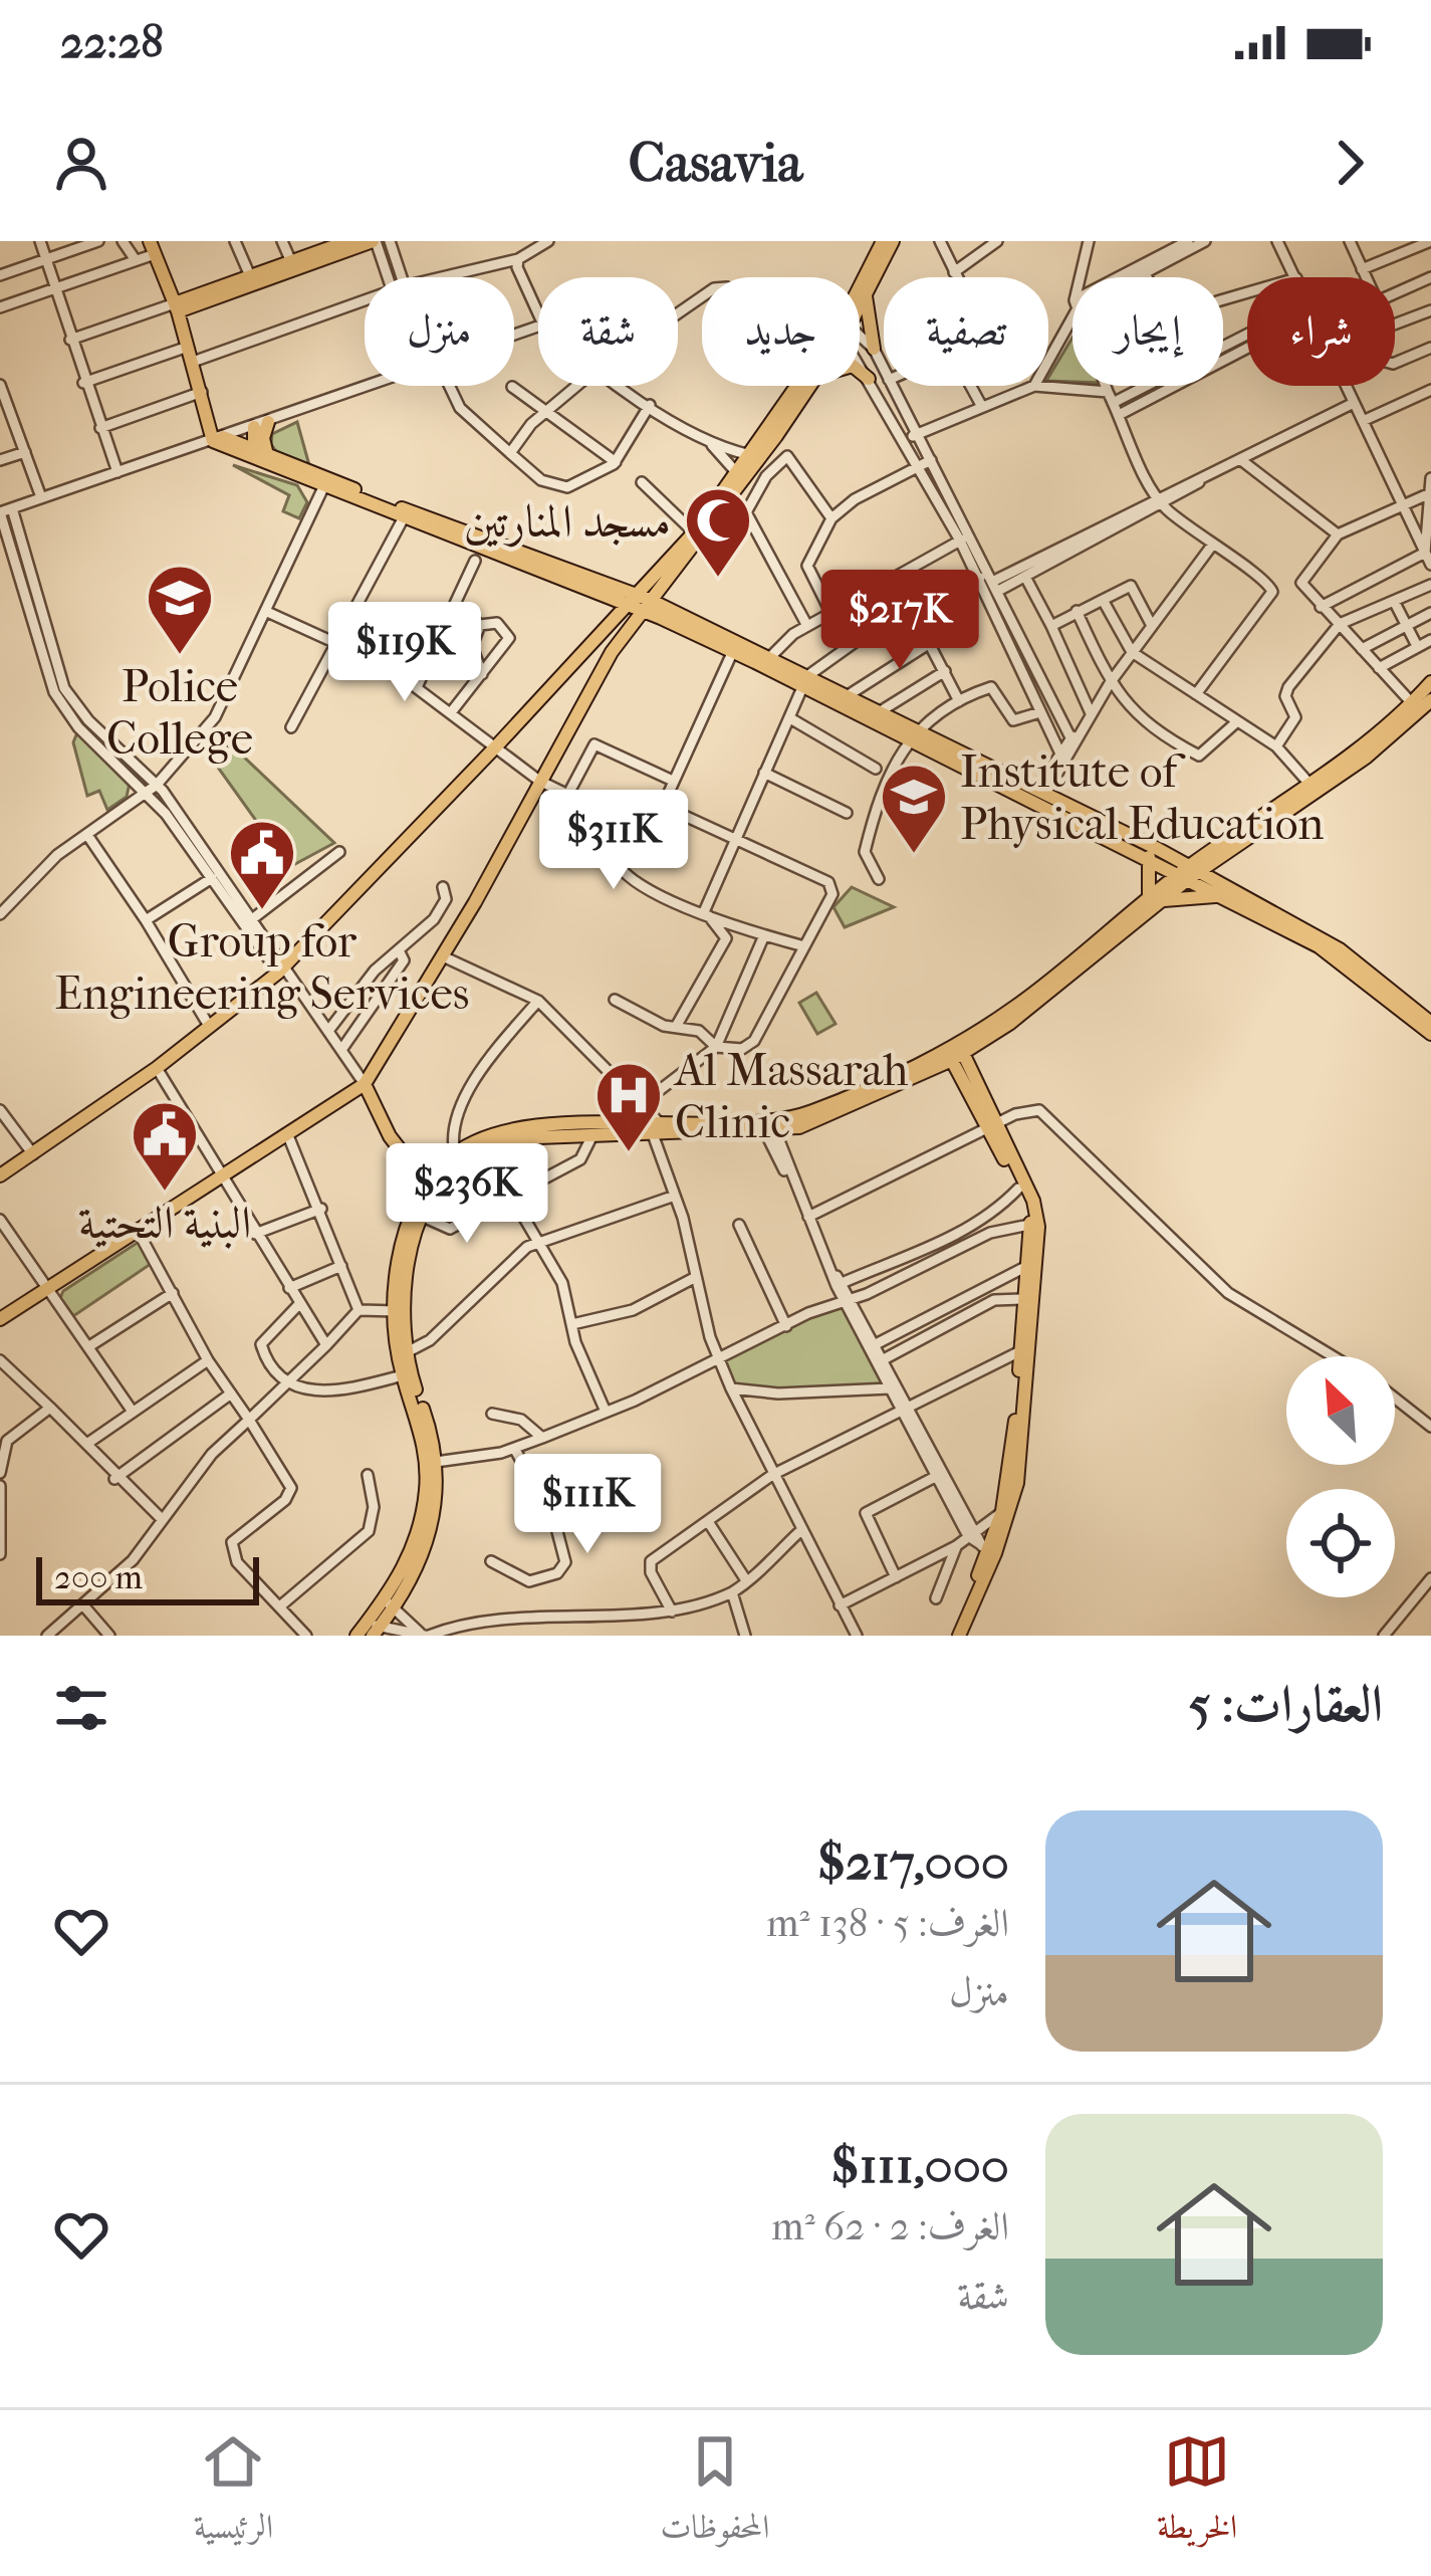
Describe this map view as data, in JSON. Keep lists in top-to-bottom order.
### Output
{
  "places": {
    "mosque": ["مسجد المنارتين"],
    "school or university": ["Police College", "Institute of Physical Education"],
    "public building": ["Group for Engineering Services", "البنية التحتية"],
    "hospital": ["Al Massarah Clinic"]
  },
  "scale_bar": "200 m",
  "north": "top left",
  "page": {
    "status": "22:28",
    "header": "Casavia",
    "chip": [
      "شراء",
      "إيجار",
      "تصفية",
      "جديد",
      "شقة",
      "منزل"
    ],
    "price": [
      "$217K",
      "$119K",
      "$311K",
      "$236K",
      "$111K"
    ],
    "scale": "200 m",
    "heading": "العقارات: 5",
    "list": [
      {
        "name": "$217,000",
        "note": "الغرف: 5 · 138 m² · منزل"
      },
      {
        "name": "$111,000",
        "note": "الغرف: 2 · 62 m² · شقة"
      }
    ],
    "tabs": ["الخريطة", "المحفوظات", "الرئيسية"]
  }
}
